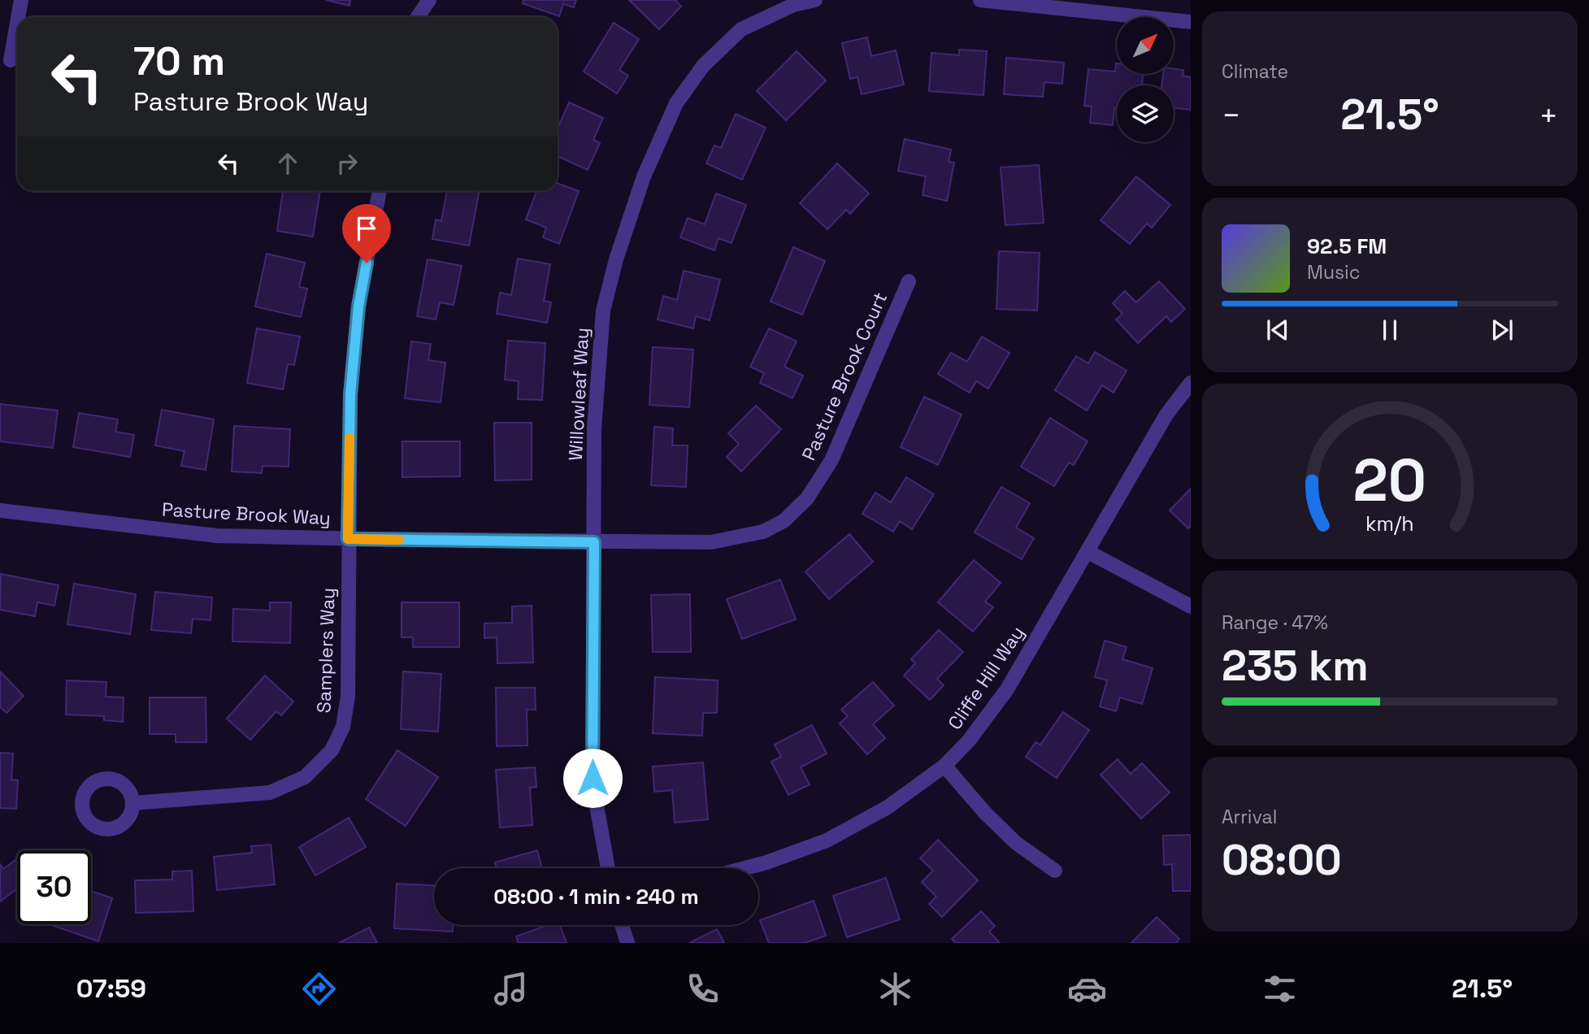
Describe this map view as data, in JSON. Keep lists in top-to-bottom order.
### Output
{
  "streets": {
    "street": [
      "Pasture Brook Court",
      "Willowleaf Way",
      "Pasture Brook Way",
      "Samplers Way",
      "Cliffe Hill Way"
    ]
  },
  "crossings": [
    ["Pasture Brook Court", "Willowleaf Way"],
    ["Pasture Brook Court", "Pasture Brook Way"],
    ["Willowleaf Way", "Pasture Brook Way"],
    ["Pasture Brook Way", "Samplers Way"]
  ],
  "north": "top right",
  "page": {
    "tile": [
      "Climate",
      ["Range · 47%", "235 km"],
      ["Arrival", "08:00"]
    ],
    "turn": ["70 m", "Pasture Brook Way"],
    "heat": ["−", "21.5°", "+"],
    "song": ["92.5 FM", "Music"],
    "limit": "30",
    "trip": "08:00 · 1 min · 240 m",
    "tabs": ["07:59", "21.5°"],
    "gauge": ["20", "km/h"]
  }
}
